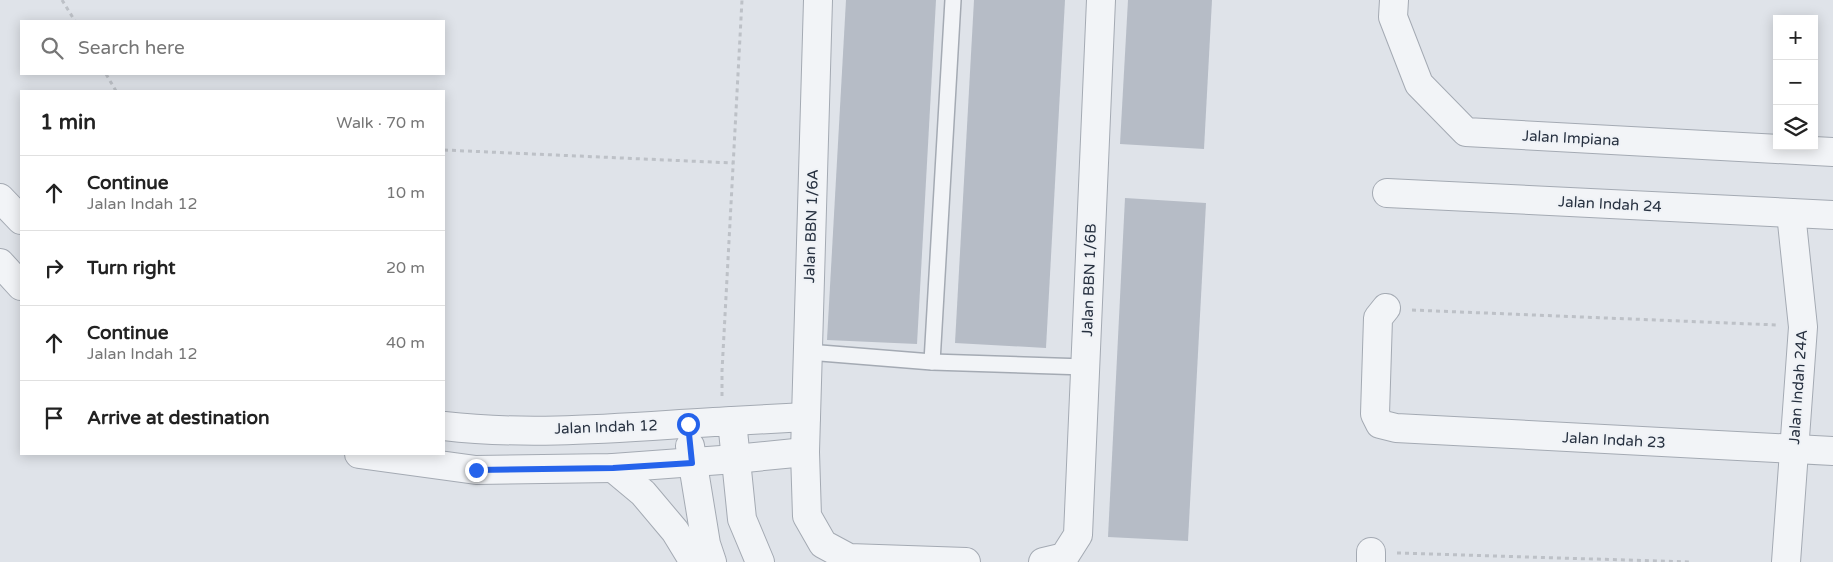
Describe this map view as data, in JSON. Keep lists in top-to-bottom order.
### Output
{
  "streets": {
    "street": [
      "Jalan Impiana",
      "Jalan Indah 24",
      "Jalan BBN 1/6A",
      "Jalan BBN 1/6B",
      "Jalan Indah 24A",
      "Jalan Indah 12",
      "Jalan Indah 23"
    ]
  },
  "crossings": [
    ["Jalan Indah 24", "Jalan Indah 24A"],
    ["Jalan BBN 1/6A", "Jalan Indah 12"],
    ["Jalan Indah 24A", "Jalan Indah 23"]
  ],
  "page": {
    "map_buttons": ["+", "−"],
    "search": "Search here",
    "heading": ["1 min", "Walk · 70 m"],
    "list": [
      ["Continue", "Jalan Indah 12", "10 m"],
      ["Turn right", "20 m"],
      ["Continue", "Jalan Indah 12", "40 m"],
      "Arrive at destination"
    ]
  }
}
